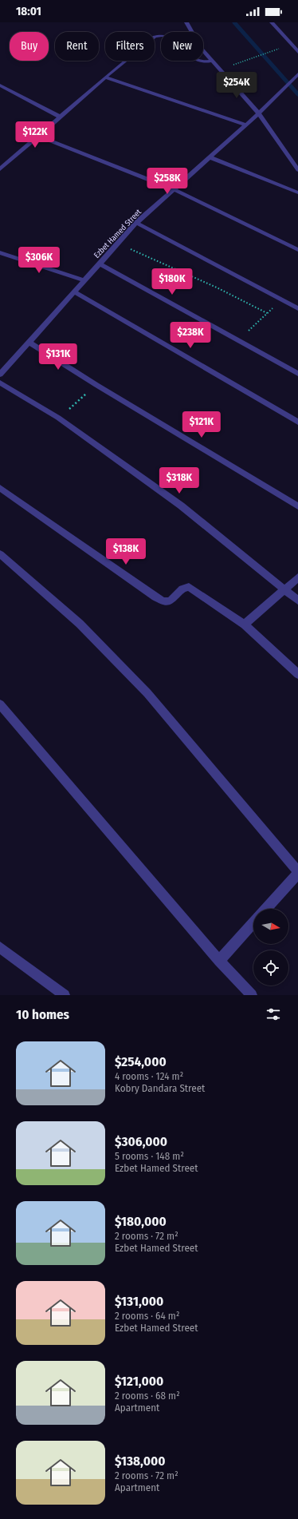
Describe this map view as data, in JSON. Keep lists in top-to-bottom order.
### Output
{
  "streets": {
    "street": ["Ezbet Hamed Street"]
  },
  "north": "right",
  "page": {
    "status": "18:01",
    "chip": [
      "Buy",
      "Rent",
      "Filters",
      "New"
    ],
    "price": [
      "$254K",
      "$122K",
      "$258K",
      "$306K",
      "$180K",
      "$238K",
      "$131K",
      "$121K",
      "$318K",
      "$138K"
    ],
    "heading": "10 homes",
    "list": [
      {
        "name": "$254,000",
        "note": "4 rooms · 124 m² · Kobry Dandara Street"
      },
      {
        "name": "$306,000",
        "note": "5 rooms · 148 m² · Ezbet Hamed Street"
      },
      {
        "name": "$180,000",
        "note": "2 rooms · 72 m² · Ezbet Hamed Street"
      },
      {
        "name": "$131,000",
        "note": "2 rooms · 64 m² · Ezbet Hamed Street"
      },
      {
        "name": "$121,000",
        "note": "2 rooms · 68 m² · Apartment"
      },
      {
        "name": "$138,000",
        "note": "2 rooms · 72 m² · Apartment"
      }
    ]
  }
}
